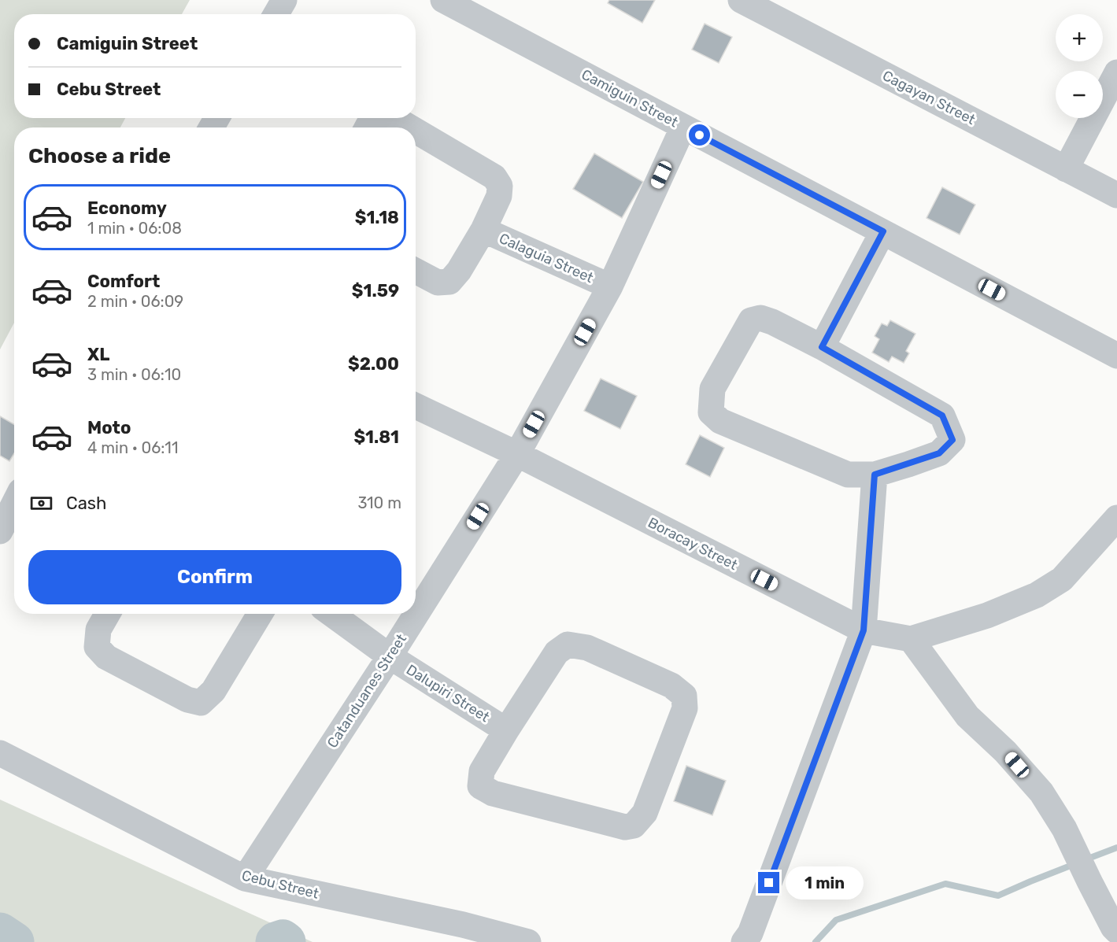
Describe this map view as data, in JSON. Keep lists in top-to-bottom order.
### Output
{
  "streets": {
    "street": [
      "Cagayan Street",
      "Camiguin Street",
      "Calaguia Street",
      "Boracay Street",
      "Catanduanes Street",
      "Dalupiri Street",
      "Cebu Street"
    ]
  },
  "crossings": [
    ["Camiguin Street", "Catanduanes Street"],
    ["Calaguia Street", "Catanduanes Street"],
    ["Boracay Street", "Catanduanes Street"],
    ["Catanduanes Street", "Dalupiri Street"],
    ["Catanduanes Street", "Cebu Street"]
  ],
  "page": {
    "map_buttons": ["+", "−"],
    "banner": ["Camiguin Street", "Cebu Street"],
    "heading": "Choose a ride",
    "list": [
      {
        "name": "Economy",
        "note": "1 min · 06:08",
        "value": "$1.18"
      },
      {
        "name": "Comfort",
        "note": "2 min · 06:09",
        "value": "$1.59"
      },
      {
        "name": "XL",
        "note": "3 min · 06:10",
        "value": "$2.00"
      },
      {
        "name": "Moto",
        "note": "4 min · 06:11",
        "value": "$1.81"
      }
    ],
    "pay": ["Cash", "310 m"],
    "buttons": "Confirm",
    "bubble": "1 min"
  }
}
